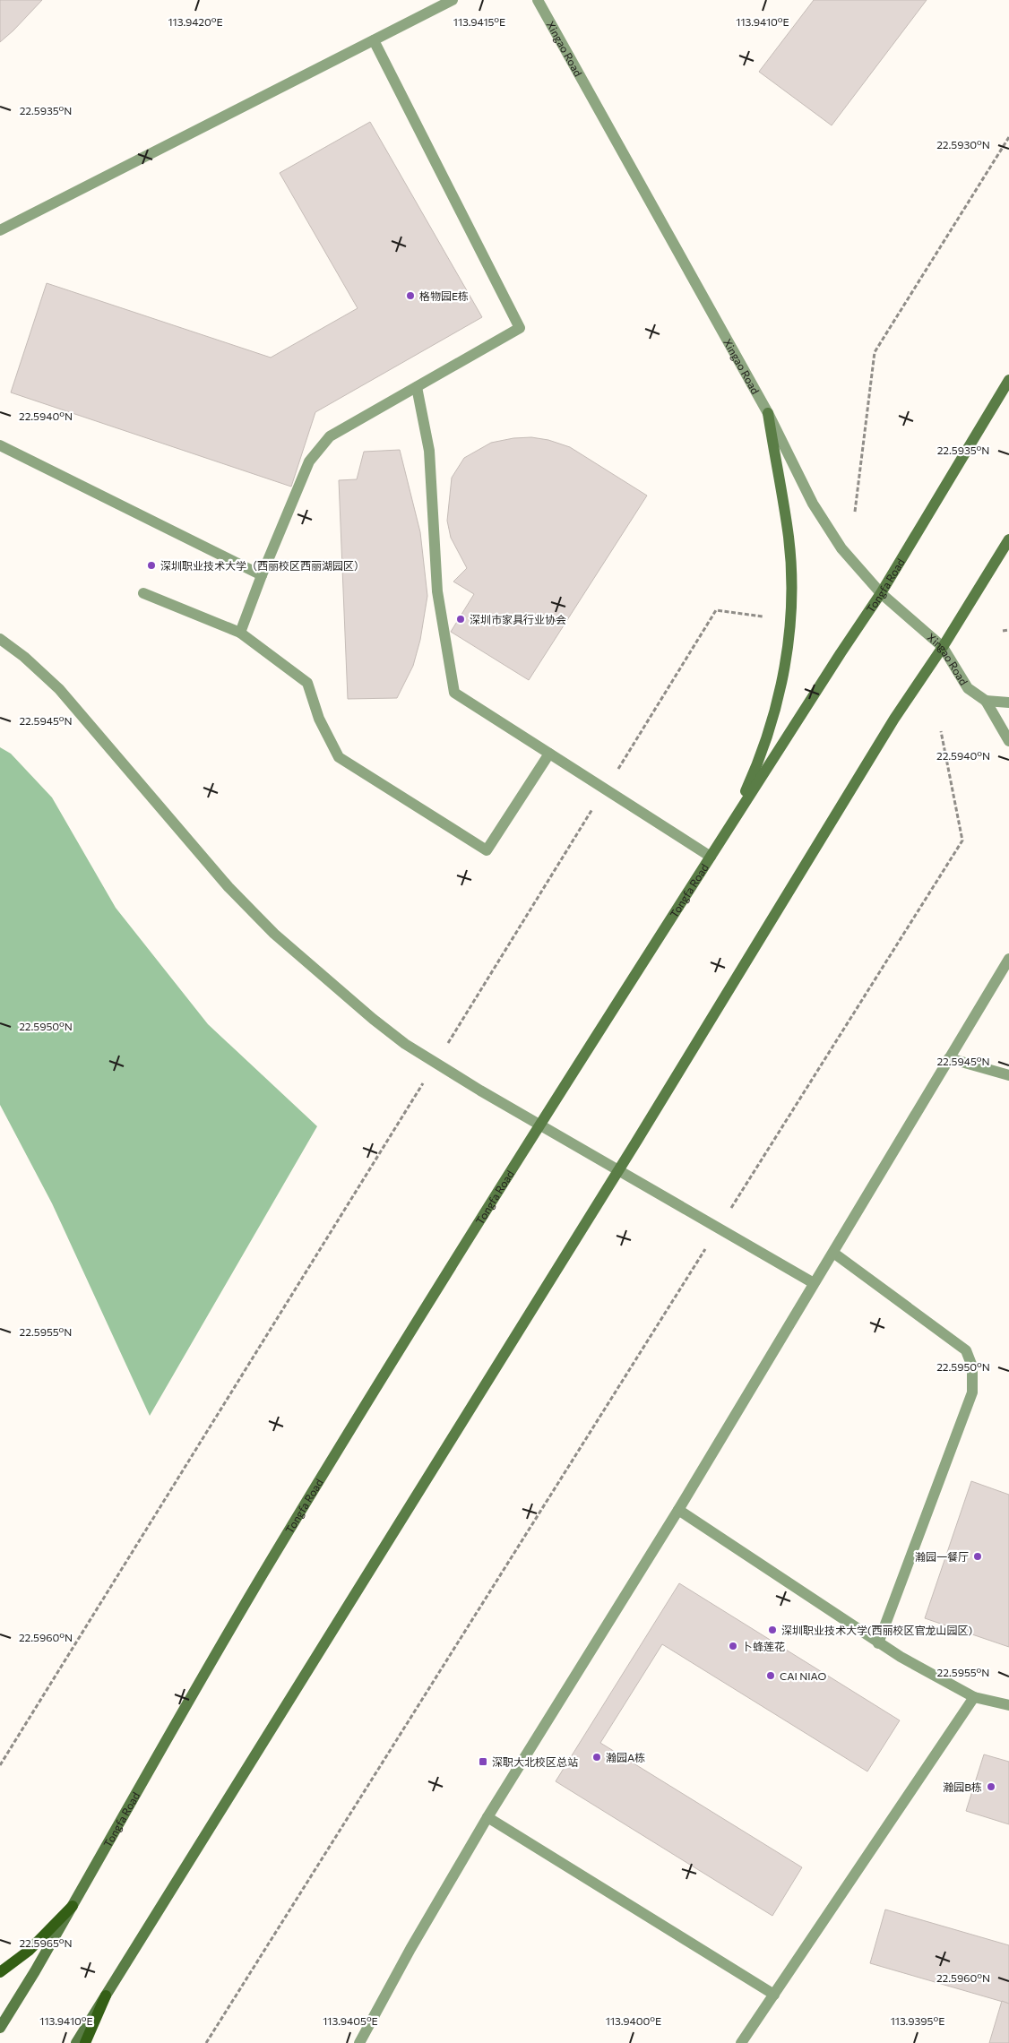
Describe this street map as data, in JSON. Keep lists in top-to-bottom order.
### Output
{
  "streets": {
    "main road": ["Tongfa Road"],
    "street": ["Xingao Road"]
  },
  "crossings": [
    ["Xingao Road", "Tongfa Road"]
  ],
  "places": {
    "other": [
      "格物园E栋",
      "深圳职业技术大学（西丽校区西丽湖园区）",
      "深圳市家具行业协会",
      "瀚园一餐厅",
      "深圳职业技术大学(西丽校区官龙山园区)",
      "卜蜂莲花",
      "CAI NIAO",
      "瀚园A栋",
      "瀚园B栋"
    ],
    "transit": ["深职大北校区总站"]
  },
  "coordinates": [
    "113.9420°E",
    "113.9415°E",
    "113.9410°E",
    "22.5935°N",
    "22.5930°N",
    "22.5940°N",
    "22.5945°N",
    "22.5950°N",
    "22.5955°N",
    "22.5960°N",
    "22.5965°N",
    "113.9405°E",
    "113.9400°E",
    "113.9395°E"
  ]
}
